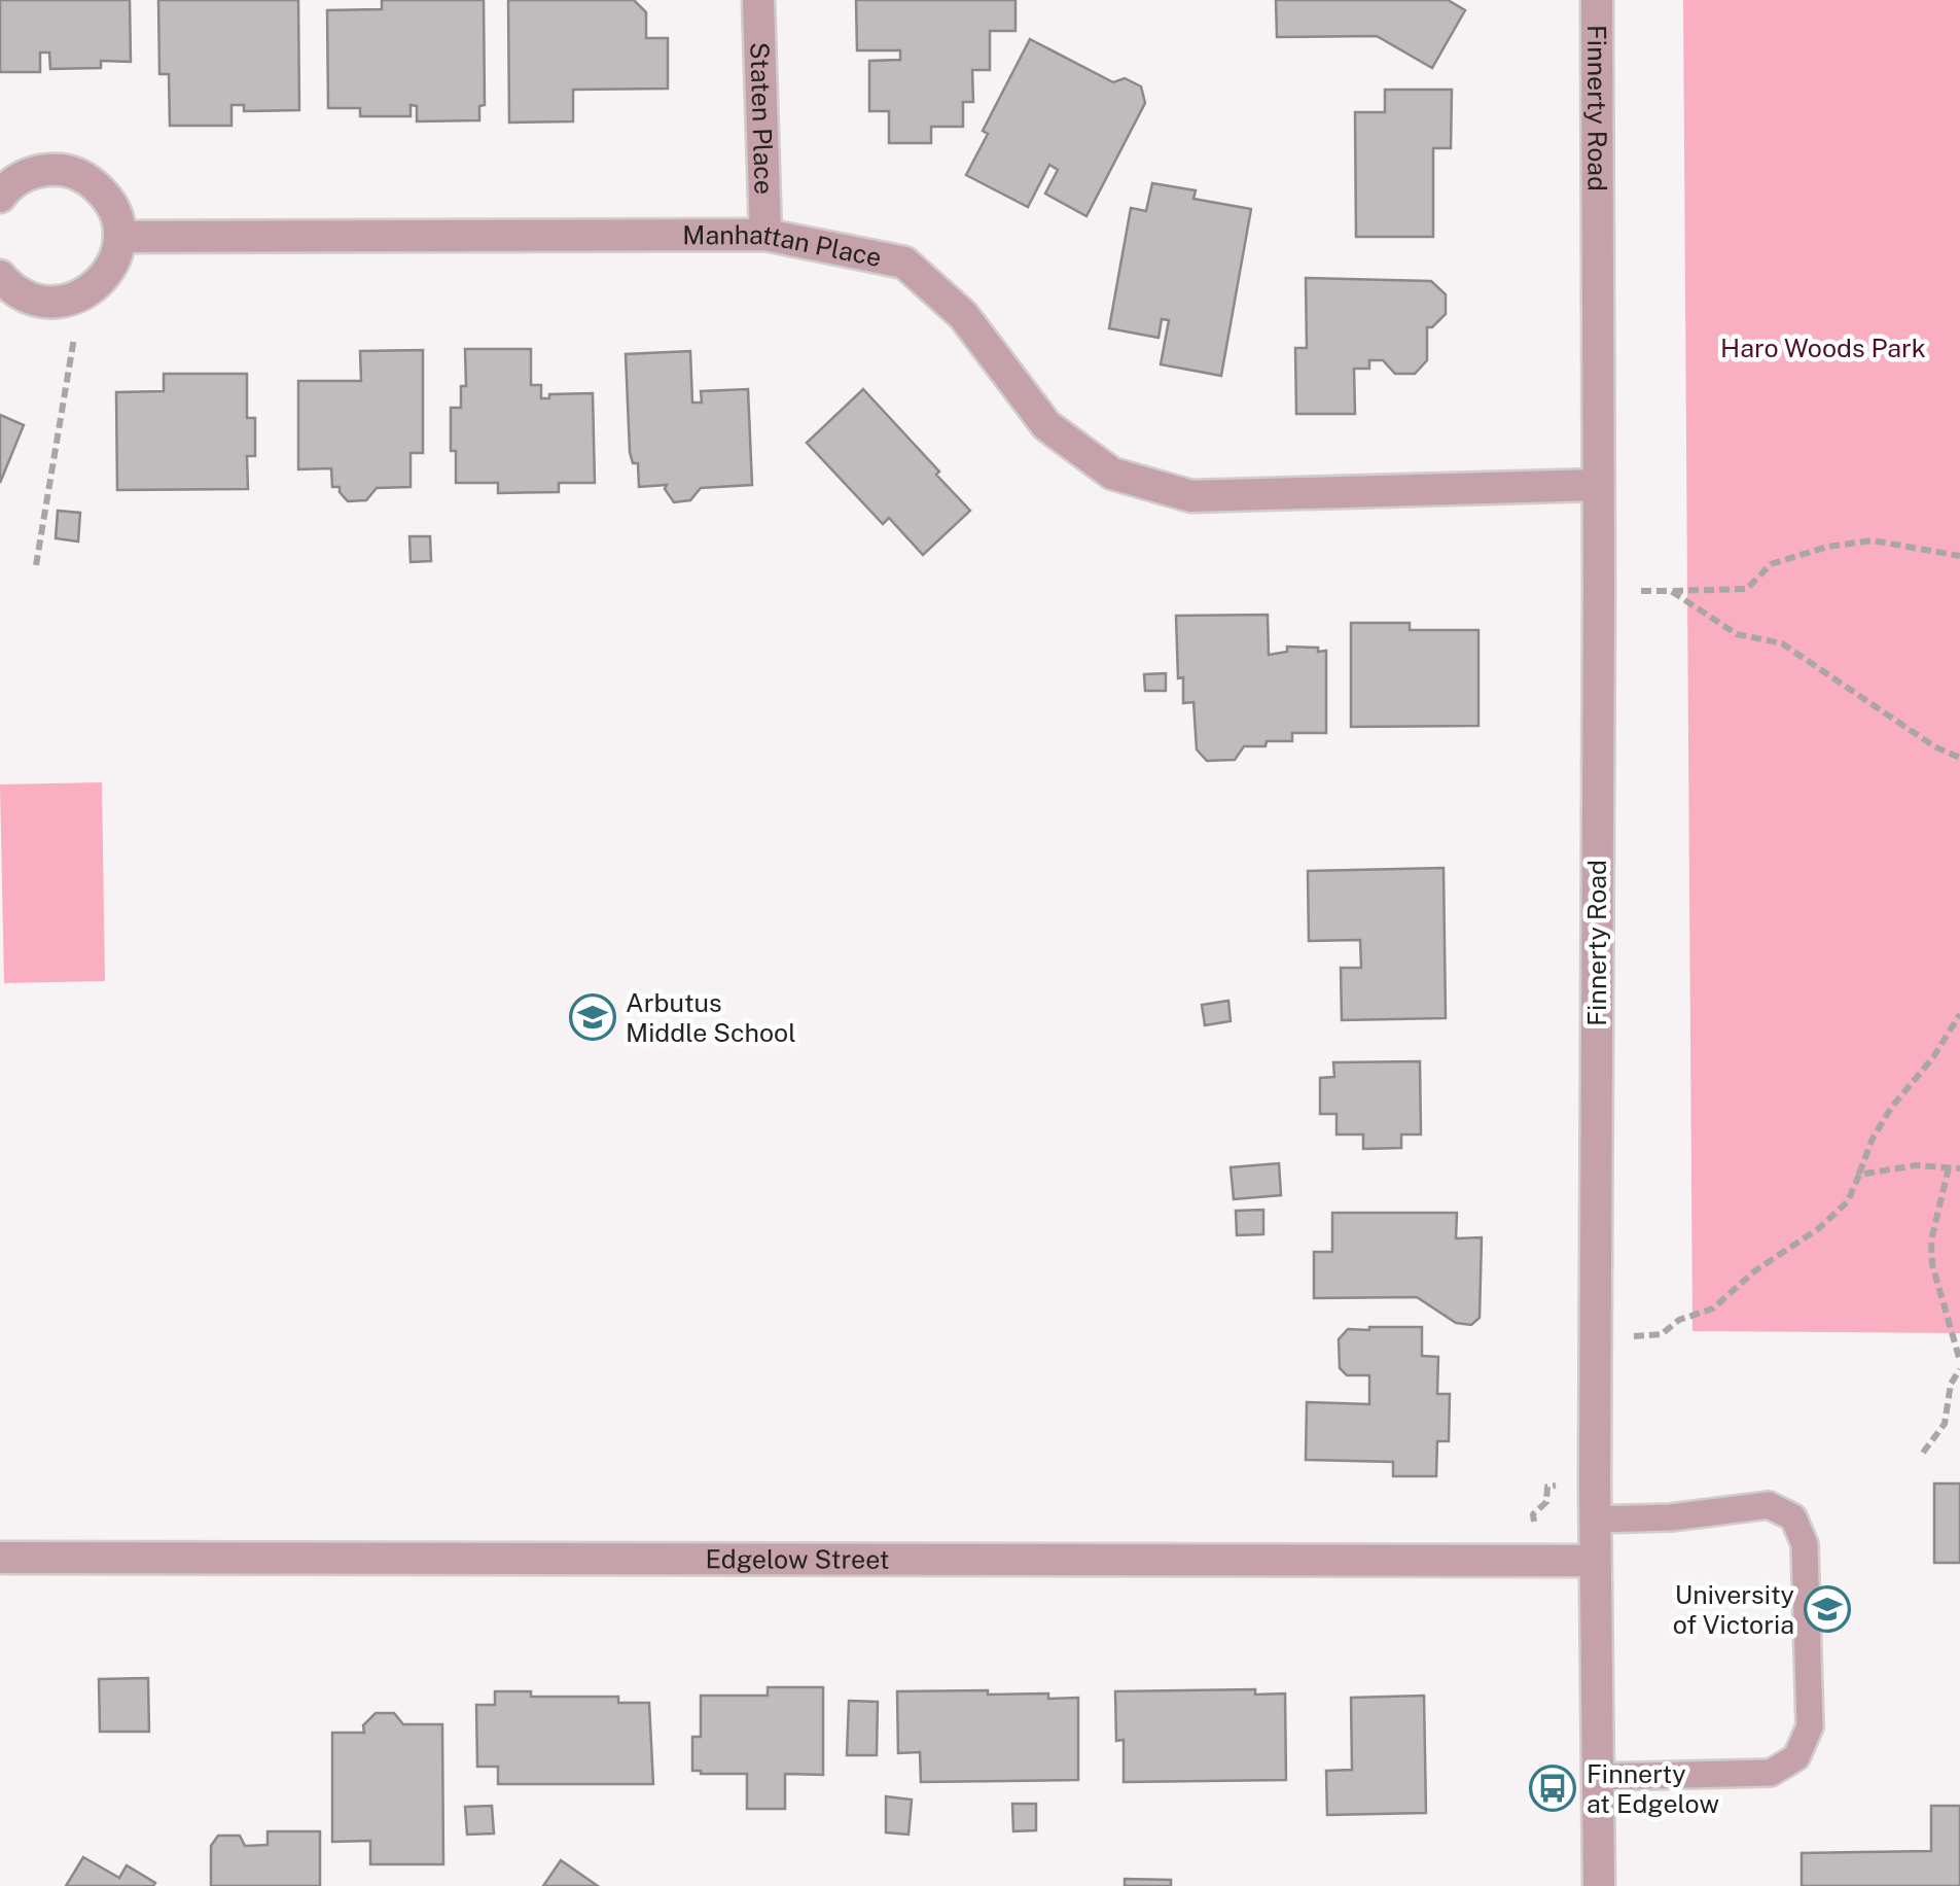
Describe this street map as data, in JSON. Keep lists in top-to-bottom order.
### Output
{
  "streets": {
    "street": [
      "Finnerty Road",
      "Staten Place",
      "Manhattan Place",
      "Edgelow Street"
    ]
  },
  "crossings": [
    ["Finnerty Road", "Manhattan Place"],
    ["Finnerty Road", "Edgelow Street"],
    ["Staten Place", "Manhattan Place"]
  ],
  "parks": ["Haro Woods Park"],
  "places": {
    "school or university": ["Arbutus Middle School", "University of Victoria"],
    "bus stop": ["Finnerty at Edgelow"]
  }
}
